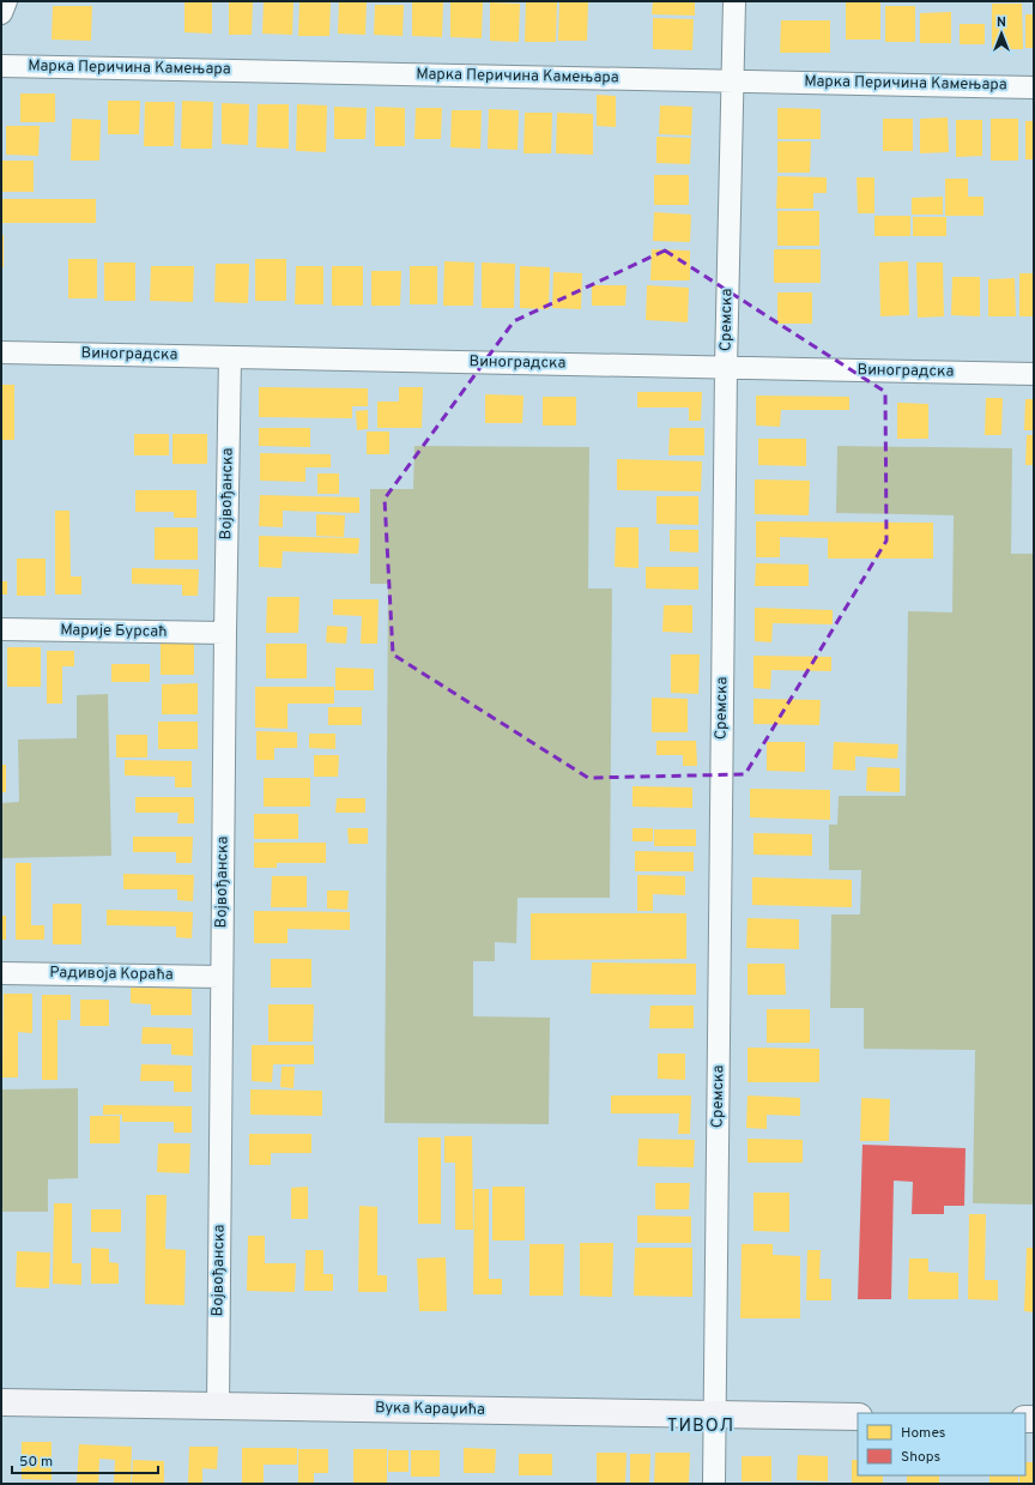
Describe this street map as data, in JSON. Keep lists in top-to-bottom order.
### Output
{
  "streets": {
    "main road": ["Вука Караџића"],
    "street": [
      "Марка Перичина Камењара",
      "Сремска",
      "Виноградска",
      "Војвођанска",
      "Марије Бурсаћ",
      "Радивоја Кораћа"
    ]
  },
  "crossings": [
    ["Марка Перичина Камењара", "Сремска"],
    ["Сремска", "Виноградска"],
    ["Сремска", "Вука Караџића"],
    ["Виноградска", "Војвођанска"],
    ["Војвођанска", "Марије Бурсаћ"],
    ["Војвођанска", "Радивоја Кораћа"],
    ["Војвођанска", "Вука Караџића"]
  ],
  "districts": ["ТИВОЛ"],
  "legend": ["Homes", "Shops"],
  "scale_bar": "50 m",
  "north": "top"
}
